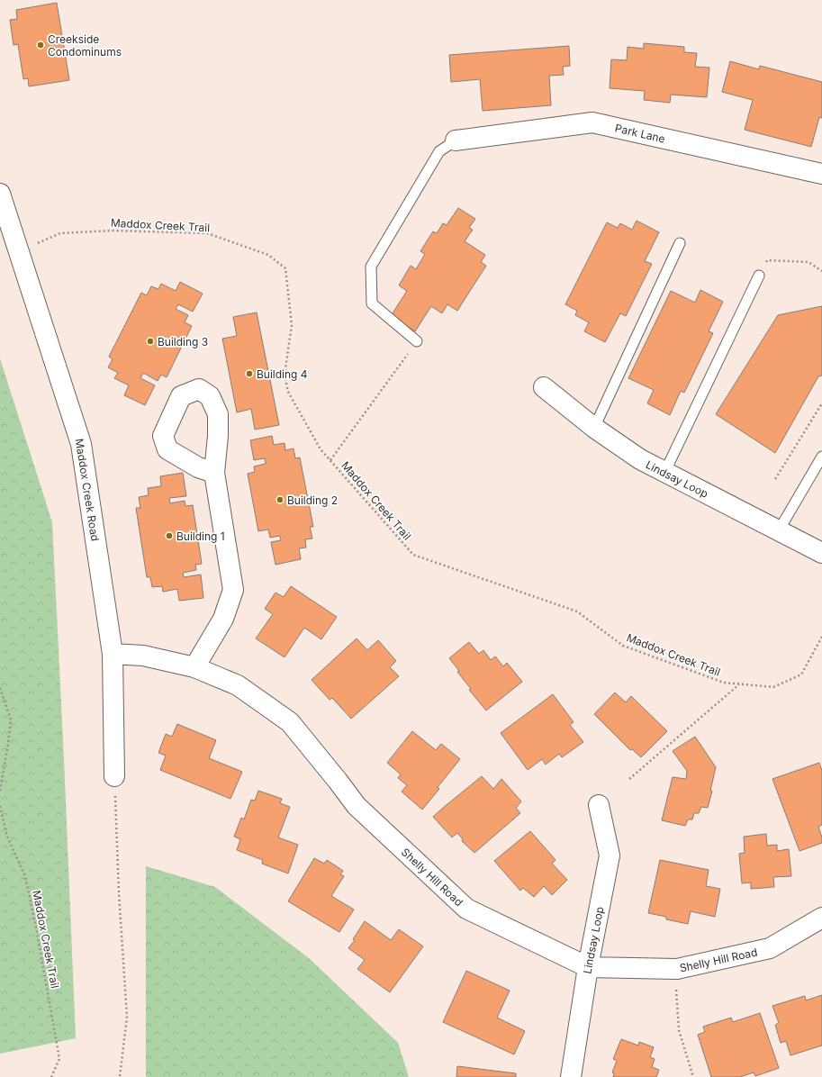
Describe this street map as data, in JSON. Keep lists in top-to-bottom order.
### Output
{
  "streets": {
    "street": [
      "Park Lane",
      "Lindsay Loop",
      "Maddox Creek Road",
      "Shelly Hill Road"
    ],
    "path": ["Maddox Creek Trail"]
  },
  "crossings": [
    ["Lindsay Loop", "Shelly Hill Road"],
    ["Maddox Creek Road", "Shelly Hill Road"]
  ],
  "places": [
    "Creekside Condominums",
    "Building 3",
    "Building 4",
    "Building 2",
    "Building 1"
  ]
}
